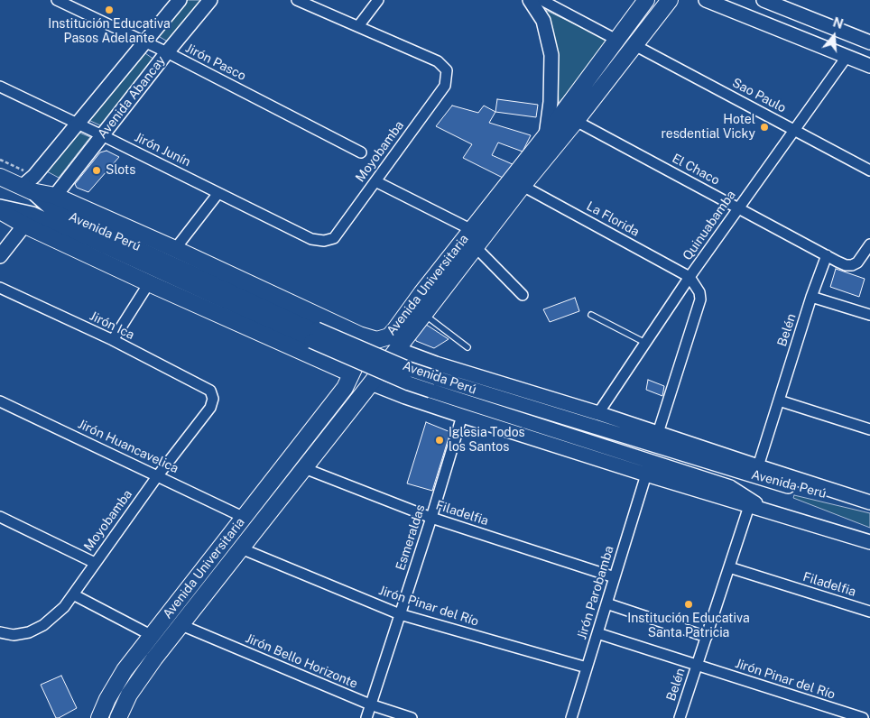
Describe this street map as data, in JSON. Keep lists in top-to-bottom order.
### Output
{
  "streets": {
    "main road": ["Avenida Abancay", "Avenida Perú", "Avenida Universitaria"],
    "street": [
      "Jirón Pasco",
      "Sao Paulo",
      "Jirón Junín",
      "Moyobamba",
      "El Chaco",
      "La Florida",
      "Quinuabamba",
      "Jirón Ica",
      "Belén",
      "Jirón Huancavelica",
      "Filadelfia",
      "Esmeraldas",
      "Jirón Parobamba",
      "Jirón Pinar del Río",
      "Jirón Bello Horizonte"
    ]
  },
  "crossings": [
    ["Jirón Pasco", "Avenida Abancay"],
    ["Sao Paulo", "Quinuabamba"],
    ["Sao Paulo", "Avenida Universitaria"],
    ["Avenida Abancay", "Jirón Junín"],
    ["Avenida Abancay", "Avenida Perú"],
    ["Jirón Junín", "Moyobamba"],
    ["Moyobamba", "Jirón Ica"],
    ["Moyobamba", "Jirón Huancavelica"],
    ["El Chaco", "Quinuabamba"],
    ["El Chaco", "Avenida Universitaria"],
    ["El Chaco", "Belén"],
    ["La Florida", "Quinuabamba"],
    ["La Florida", "Avenida Universitaria"],
    ["Quinuabamba", "Avenida Perú"],
    ["Avenida Perú", "Avenida Universitaria"],
    ["Avenida Perú", "Belén"],
    ["Avenida Perú", "Esmeraldas"],
    ["Avenida Perú", "Jirón Parobamba"],
    ["Avenida Universitaria", "Jirón Huancavelica"],
    ["Avenida Universitaria", "Filadelfia"],
    ["Avenida Universitaria", "Jirón Pinar del Río"],
    ["Avenida Universitaria", "Jirón Bello Horizonte"],
    ["Belén", "Filadelfia"],
    ["Belén", "Jirón Pinar del Río"],
    ["Filadelfia", "Esmeraldas"],
    ["Filadelfia", "Jirón Parobamba"],
    ["Esmeraldas", "Jirón Pinar del Río"],
    ["Esmeraldas", "Jirón Bello Horizonte"],
    ["Jirón Parobamba", "Jirón Pinar del Río"]
  ],
  "places": [
    "Institución Educativa Pasos Adelante",
    "Hotel resdential Vicky",
    "Slots",
    "Iglesia Todos los Santos",
    "Institución Educativa Santa Patricia"
  ],
  "north": "top"
}
